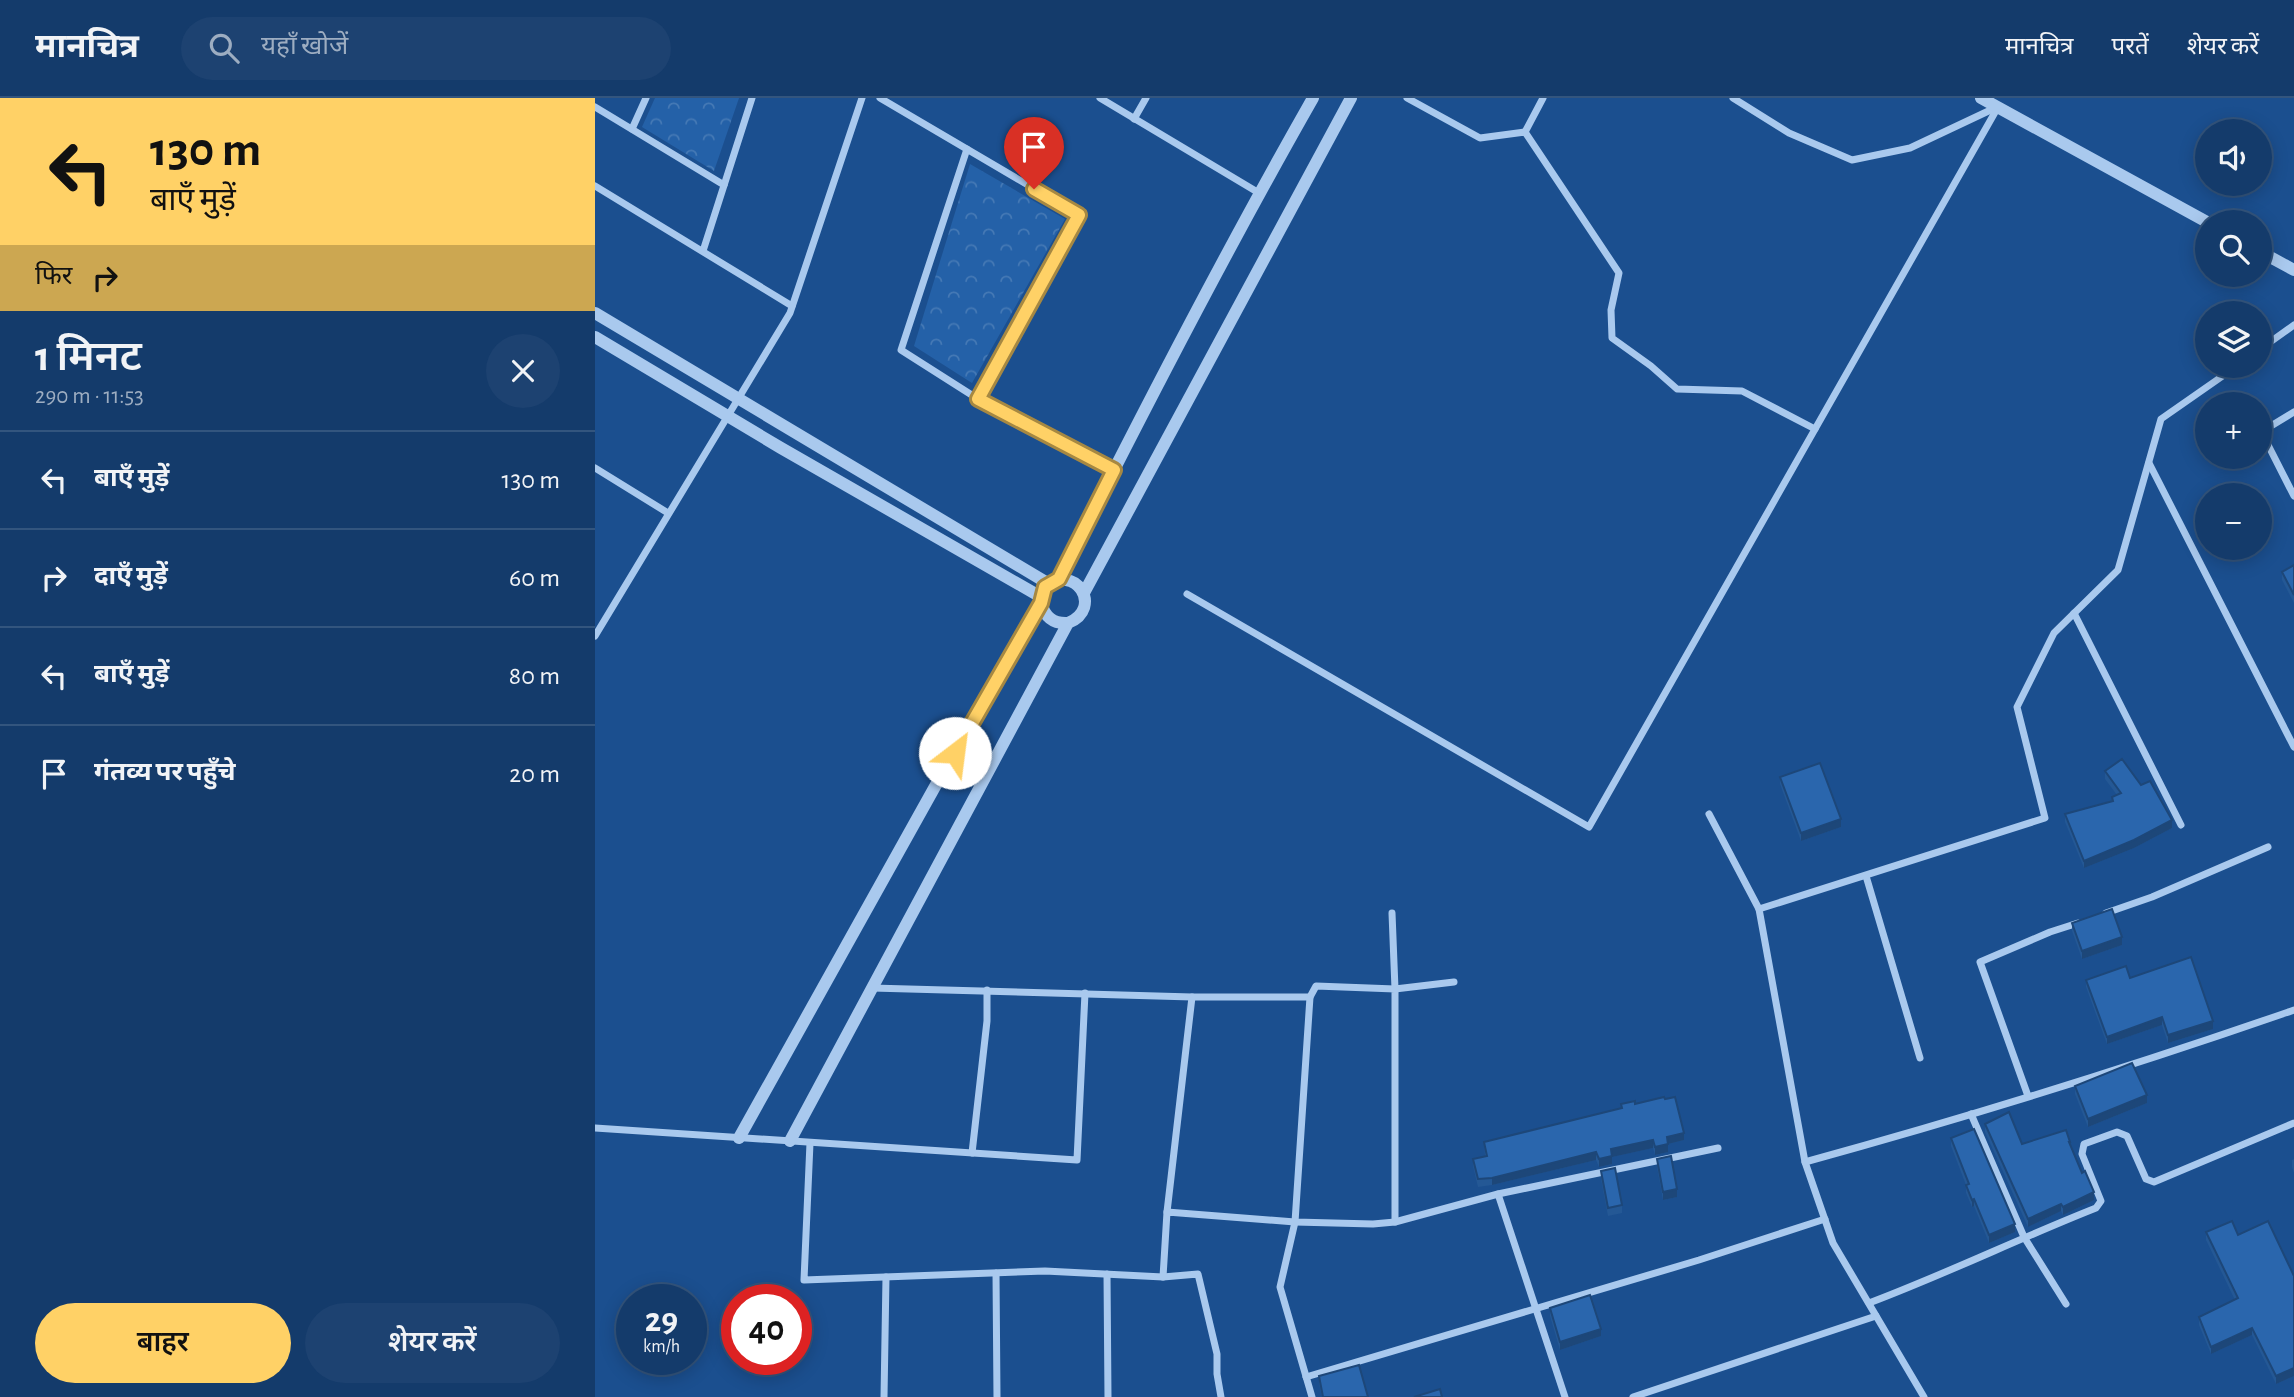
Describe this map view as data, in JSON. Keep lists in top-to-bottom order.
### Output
{
  "page": {
    "header": "मानचित्र",
    "search": "यहाँ खोजें",
    "nav": ["मानचित्र", "परतें", "शेयर करें"],
    "turn": ["130 m", "बाएँ मुड़ें"],
    "map_buttons": ["+", "−"],
    "then": "फिर",
    "heading": ["1 मिनट", "290 m · 11:53"],
    "list": [
      {
        "name": "बाएँ मुड़ें",
        "value": "130 m"
      },
      {
        "name": "दाएँ मुड़ें",
        "value": "60 m"
      },
      {
        "name": "बाएँ मुड़ें",
        "value": "80 m"
      },
      {
        "name": "गंतव्य पर पहुँचे",
        "value": "20 m"
      }
    ],
    "speed": "29 km/h",
    "limit": "40",
    "buttons": ["बाहर", "शेयर करें"]
  }
}
